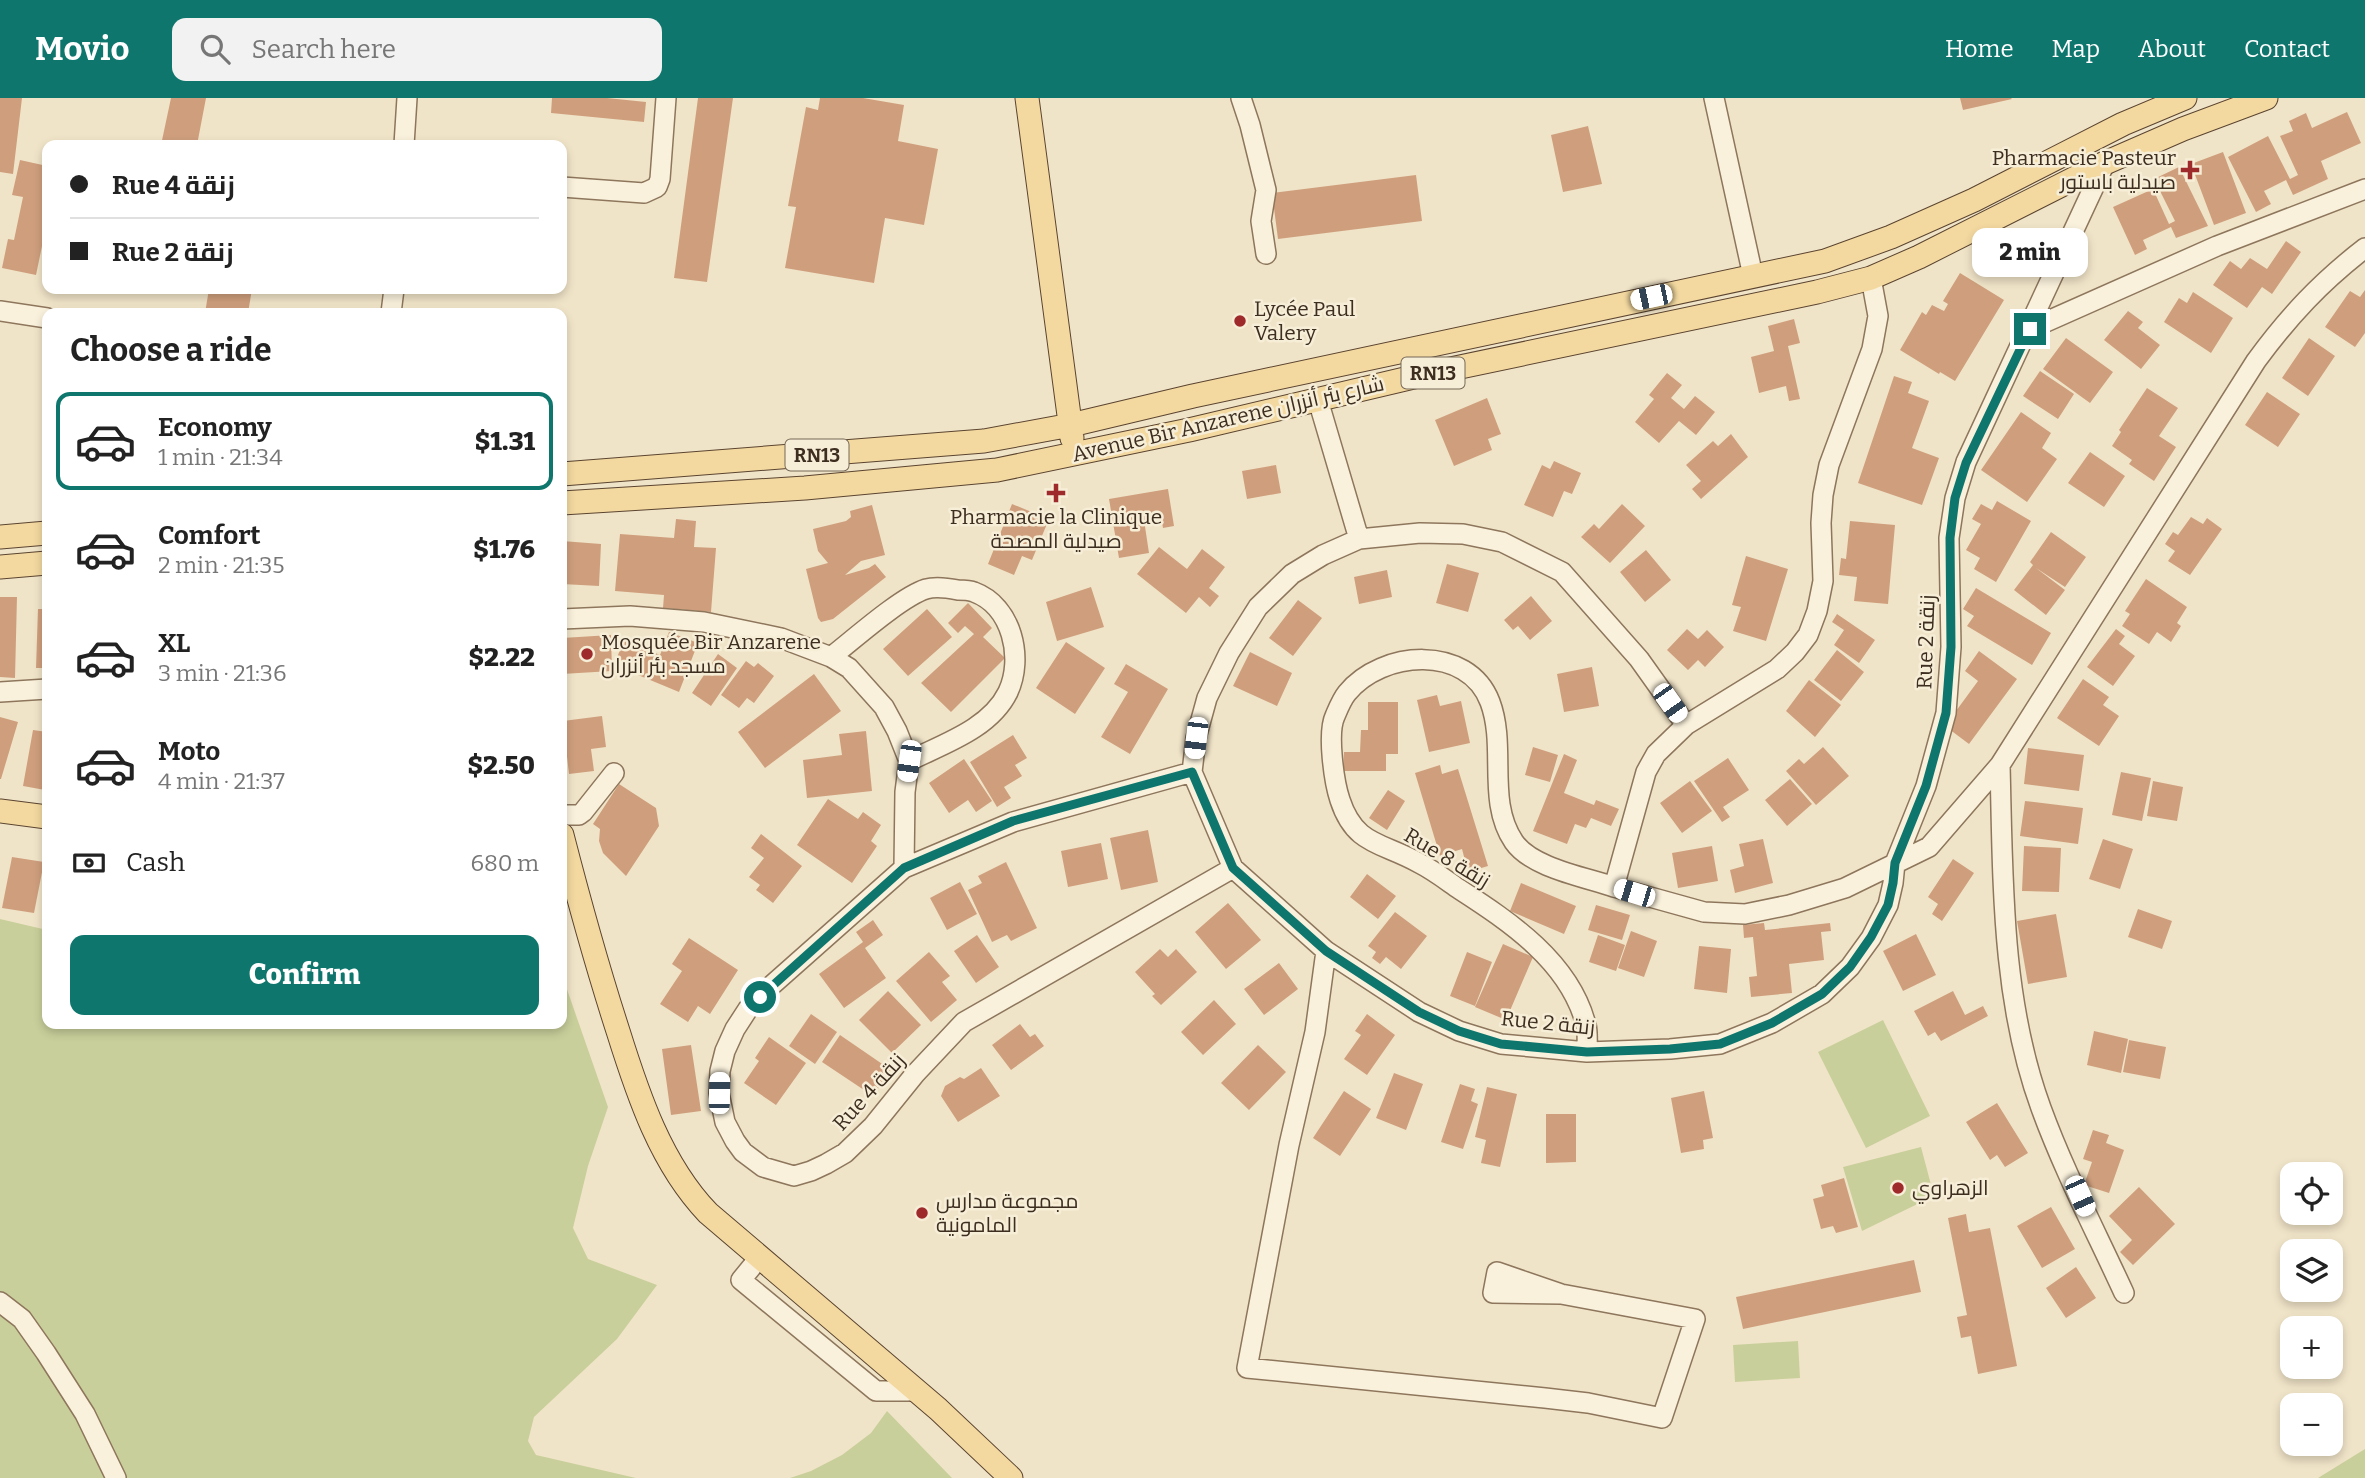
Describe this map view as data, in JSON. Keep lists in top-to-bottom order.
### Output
{
  "streets": {
    "main road": ["RN13", "Avenue Bir Anzarene شارع بئر أنزران"],
    "street": ["Rue 2 زنقة", "Rue 8 زنقة", "Rue 4 زنقة"]
  },
  "crossings": [
    ["Avenue Bir Anzarene شارع بئر أنزران", "Rue 2 زنقة"],
    ["Rue 2 زنقة", "Rue 8 زنقة"],
    ["Rue 2 زنقة", "Rue 4 زنقة"]
  ],
  "places": {
    "health": ["Pharmacie Pasteur صيدلية باستور", "Pharmacie la Clinique صيدلية المصحة"],
    "other": [
      "Lycée Paul Valery",
      "Mosquée Bir Anzarene مسجد بئر أنزران",
      "الزهراوي",
      "مجموعة مدارس المامونية"
    ]
  },
  "page": {
    "header": "Movio",
    "search": "Search here",
    "nav": [
      "Home",
      "Map",
      "About",
      "Contact"
    ],
    "banner": ["Rue 4 زنقة", "Rue 2 زنقة"],
    "bubble": "2 min",
    "heading": "Choose a ride",
    "list": [
      {
        "name": "Economy",
        "note": "1 min · 21:34",
        "value": "$1.31"
      },
      {
        "name": "Comfort",
        "note": "2 min · 21:35",
        "value": "$1.76"
      },
      {
        "name": "XL",
        "note": "3 min · 21:36",
        "value": "$2.22"
      },
      {
        "name": "Moto",
        "note": "4 min · 21:37",
        "value": "$2.50"
      }
    ],
    "pay": ["Cash", "680 m"],
    "buttons": "Confirm",
    "map_buttons": ["+", "−"]
  }
}
